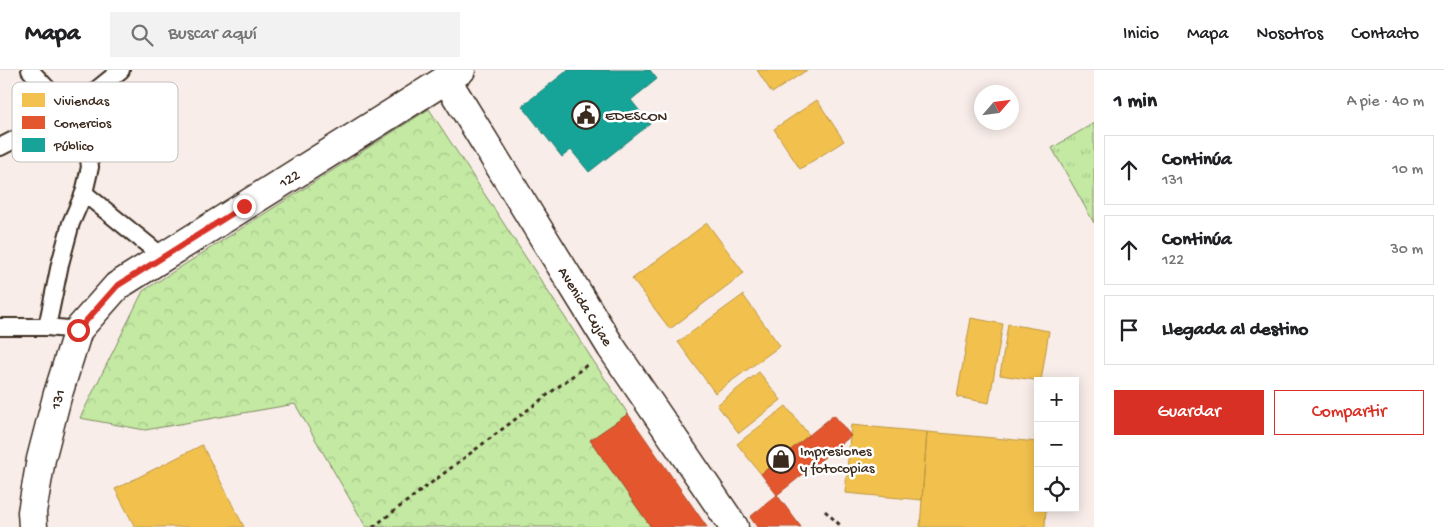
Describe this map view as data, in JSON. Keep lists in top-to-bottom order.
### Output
{
  "streets": {
    "street": ["122", "Avenida Cujae", "131"]
  },
  "crossings": [
    ["122", "Avenida Cujae"],
    ["122", "131"]
  ],
  "places": {
    "public building": ["EDESCON"],
    "shop": ["Impresiones y fotocopias"]
  },
  "legend": ["Viviendas", "Comercios", "Público"],
  "north": "top right",
  "page": {
    "header": "Mapa",
    "search": "Buscar aquí",
    "nav": [
      "Inicio",
      "Mapa",
      "Nosotros",
      "Contacto"
    ],
    "heading": ["1 min", "A pie · 40 m"],
    "list": [
      ["Continúa", "131", "10 m"],
      ["Continúa", "122", "30 m"],
      "Llegada al destino"
    ],
    "buttons": ["Guardar", "Compartir"],
    "map_buttons": ["+", "−"]
  }
}
